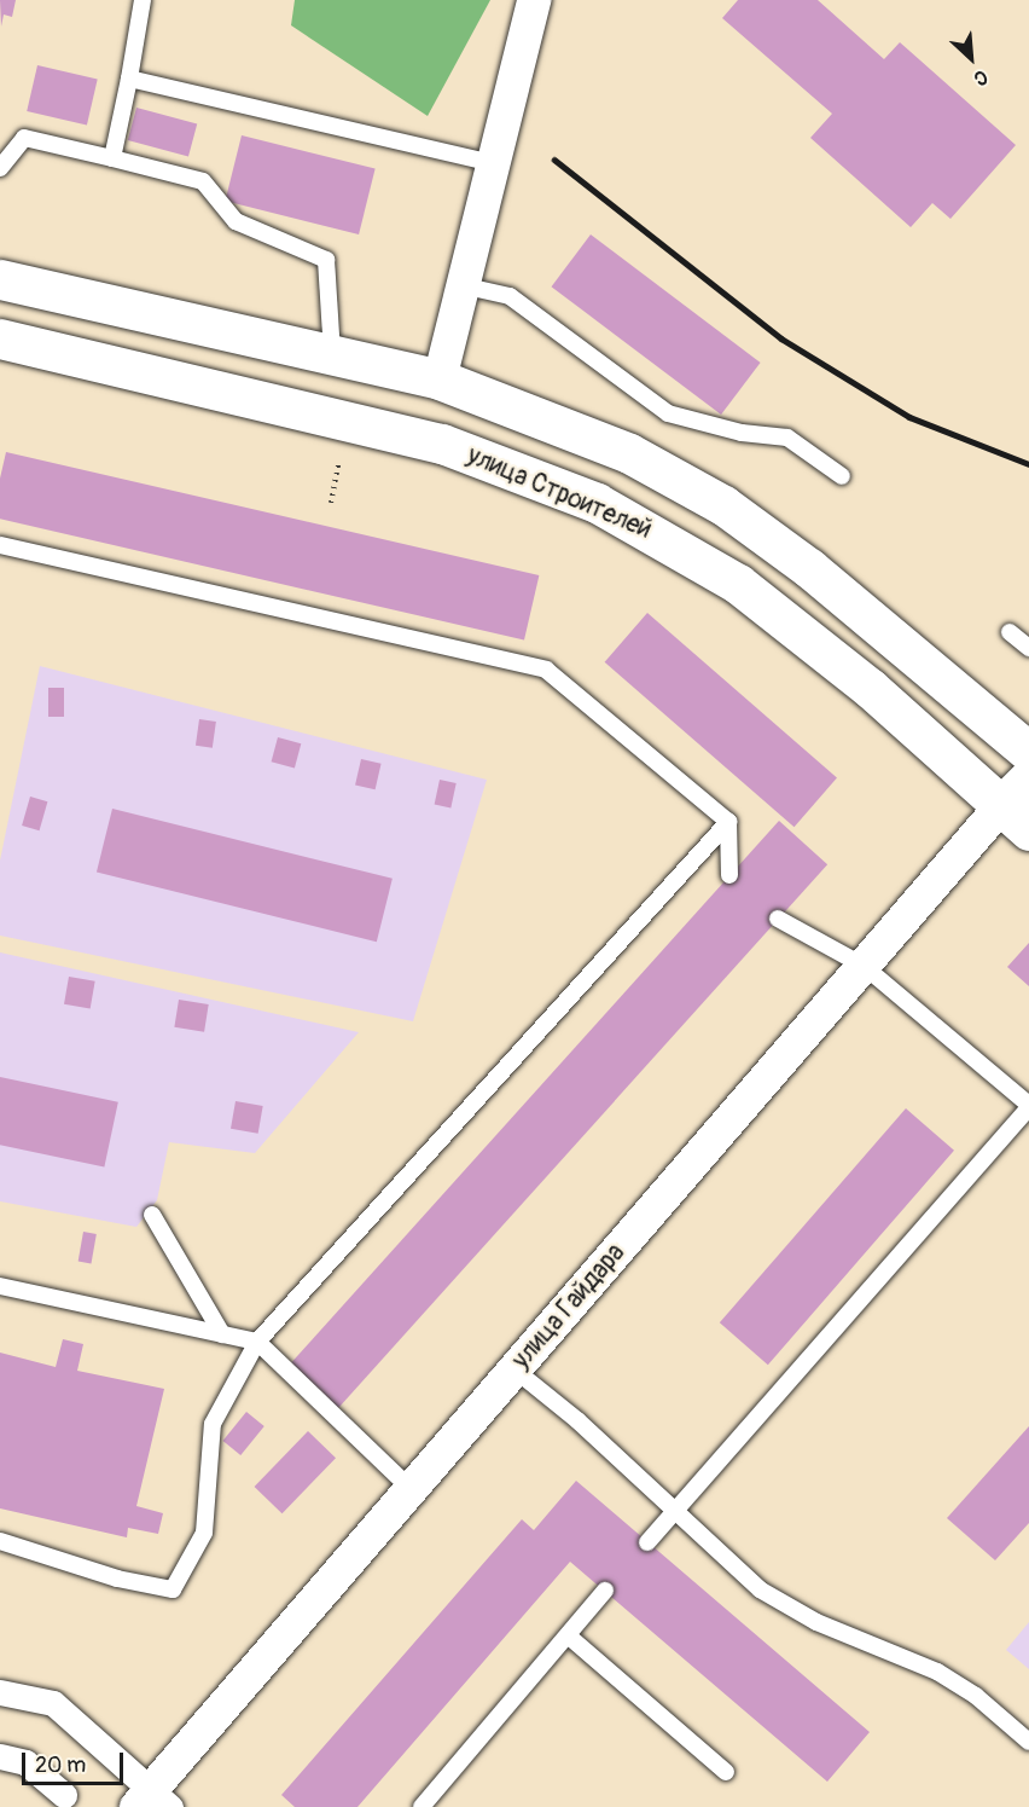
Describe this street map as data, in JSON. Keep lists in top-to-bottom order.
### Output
{
  "streets": {
    "main road": ["улица Строителей"],
    "street": ["улица Гайдара"]
  },
  "crossings": [
    ["улица Строителей", "улица Гайдара"]
  ],
  "scale_bar": "20 m",
  "north": "bottom right"
}
